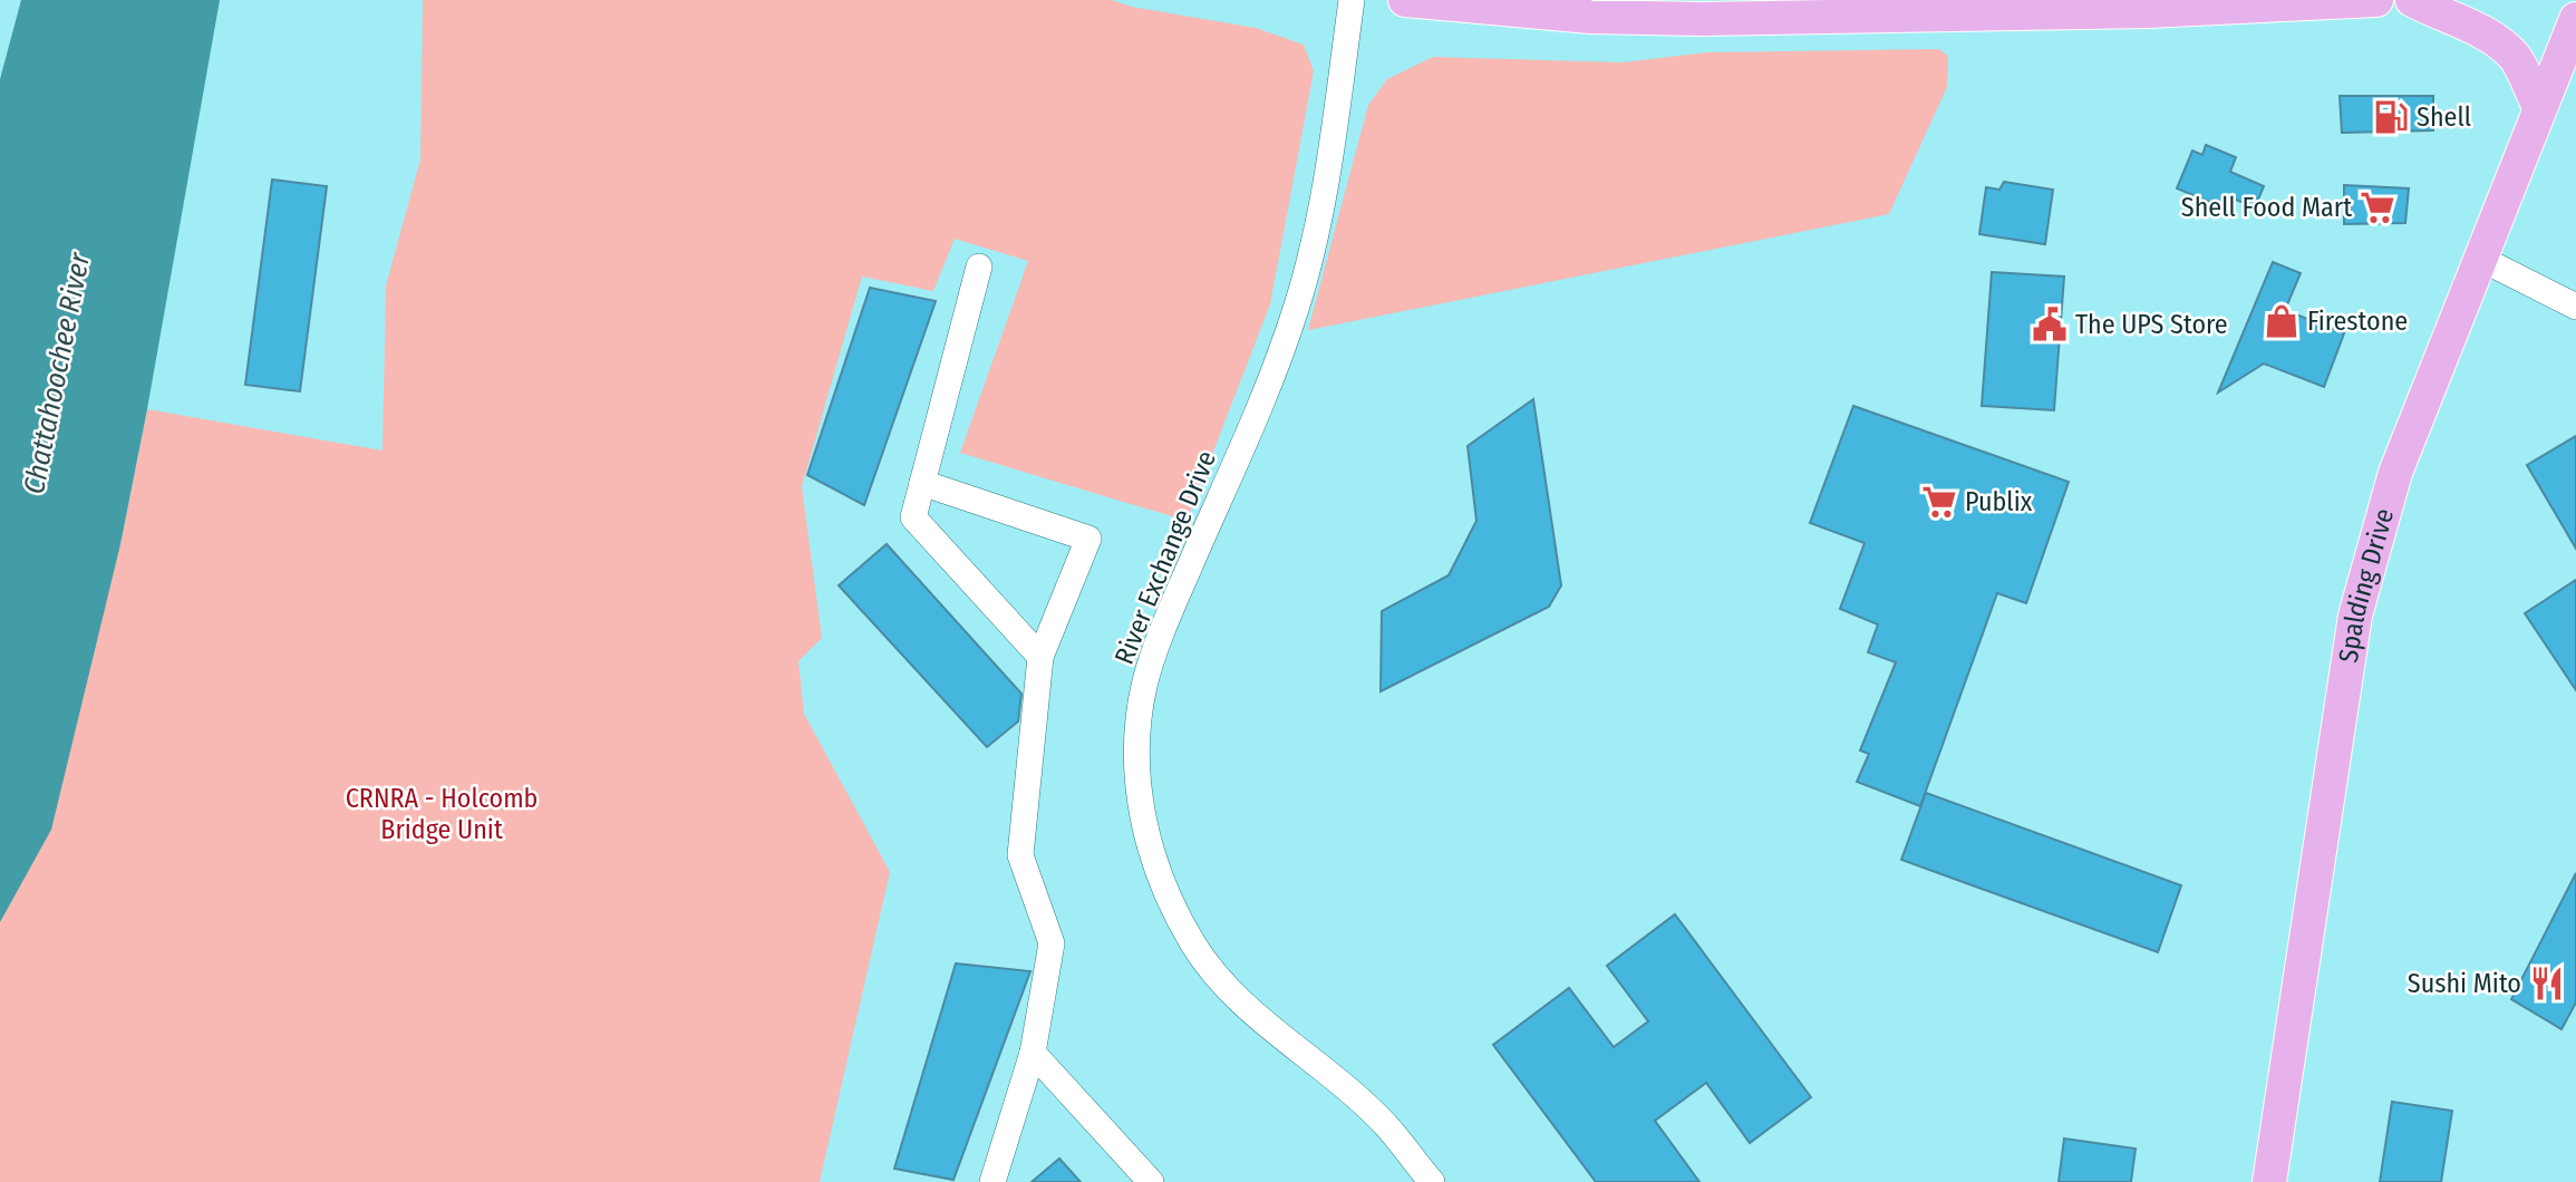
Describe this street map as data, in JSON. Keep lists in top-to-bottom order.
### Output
{
  "streets": {
    "main road": ["Spalding Drive"],
    "street": ["River Exchange Drive"]
  },
  "water": ["Chattahoochee River"],
  "parks": ["CRNRA - Holcomb Bridge Unit"],
  "places": {
    "fuel station": ["Shell"],
    "supermarket": ["Shell Food Mart", "Publix"],
    "shop": ["Firestone"],
    "public building": ["The UPS Store"],
    "restaurant": ["Sushi Mito"]
  }
}
